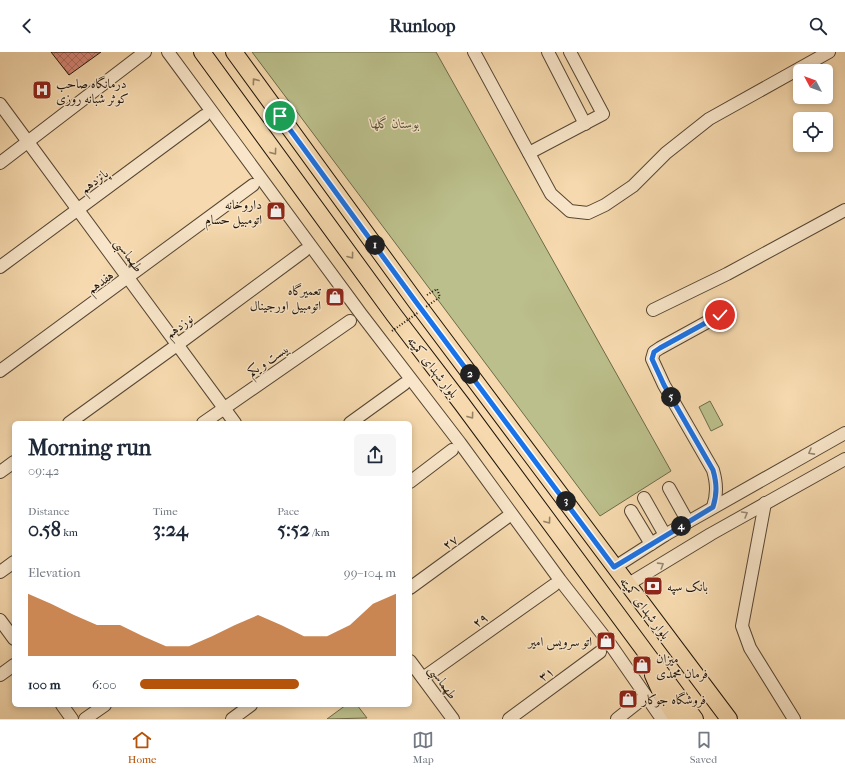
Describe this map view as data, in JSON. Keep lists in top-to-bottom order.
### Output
{
  "streets": {
    "main road": ["بلوار شهدای کمیته"],
    "street": [
      "پانزدهم",
      "طهماسبی",
      "هفدهم",
      "نوزدهم",
      "بیست و یکم",
      "۲۷",
      "۲۹",
      "۳۱"
    ]
  },
  "crossings": [
    ["پانزدهم", "طهماسبی"],
    ["طهماسبی", "هفدهم"],
    ["طهماسبی", "نوزدهم"],
    ["طهماسبی", "بیست و یکم"],
    ["طهماسبی", "۲۹"]
  ],
  "parks": ["بوستان گلها"],
  "places": {
    "hospital": ["درمانگاه صاحب کوثر شبانه روزی"],
    "shop": [
      "داروخانه اتومبیل حسام",
      "تعمیرگاه اتومبیل اورجینال",
      "اتو سرویس امیر",
      "میزان فرمان محمدی",
      "فروشگاه جوکار"
    ],
    "bank": ["بانک سپه"]
  },
  "north": "top left",
  "page": {
    "header": "Runloop",
    "pins": [
      "1",
      "2",
      "5",
      "3",
      "4"
    ],
    "heading": ["Morning run", "09:42"],
    "stats": [
      ["Distance", "0.58 km"],
      ["Time", "3:24"],
      ["Pace", "5:52 /km"]
    ],
    "chart": ["Elevation", "99–104 m"],
    "list": [
      {
        "name": "100 m",
        "note": "6:00"
      }
    ],
    "tabs": ["Home", "Map", "Saved"]
  }
}
